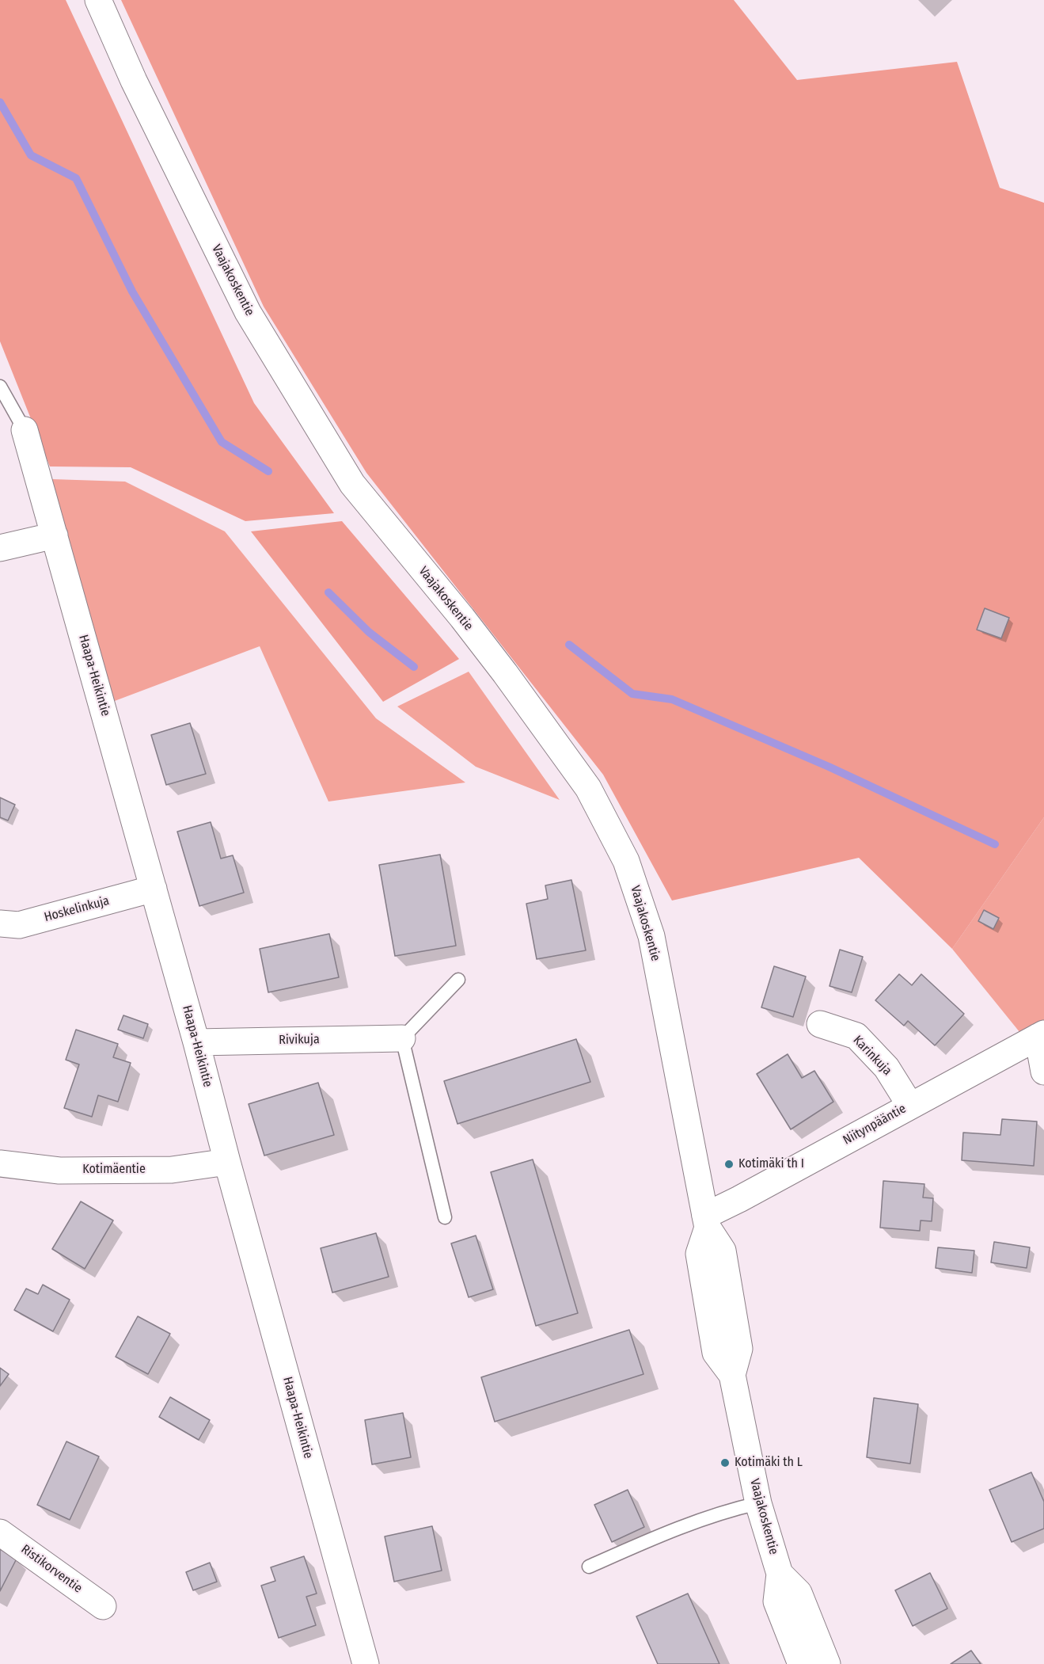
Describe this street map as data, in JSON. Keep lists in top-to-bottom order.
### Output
{
  "streets": {
    "street": [
      "Vaajakoskentie",
      "Haapa-Heikintie",
      "Hoskelinkuja",
      "Rivikuja",
      "Karinkuja",
      "Niitynpääntie",
      "Kotimäentie",
      "Ristikorventie"
    ]
  },
  "crossings": [
    ["Vaajakoskentie", "Niitynpääntie"],
    ["Haapa-Heikintie", "Hoskelinkuja"],
    ["Haapa-Heikintie", "Rivikuja"],
    ["Haapa-Heikintie", "Kotimäentie"],
    ["Karinkuja", "Niitynpääntie"]
  ],
  "places": ["Kotimäki th I", "Kotimäki th L"]
}
